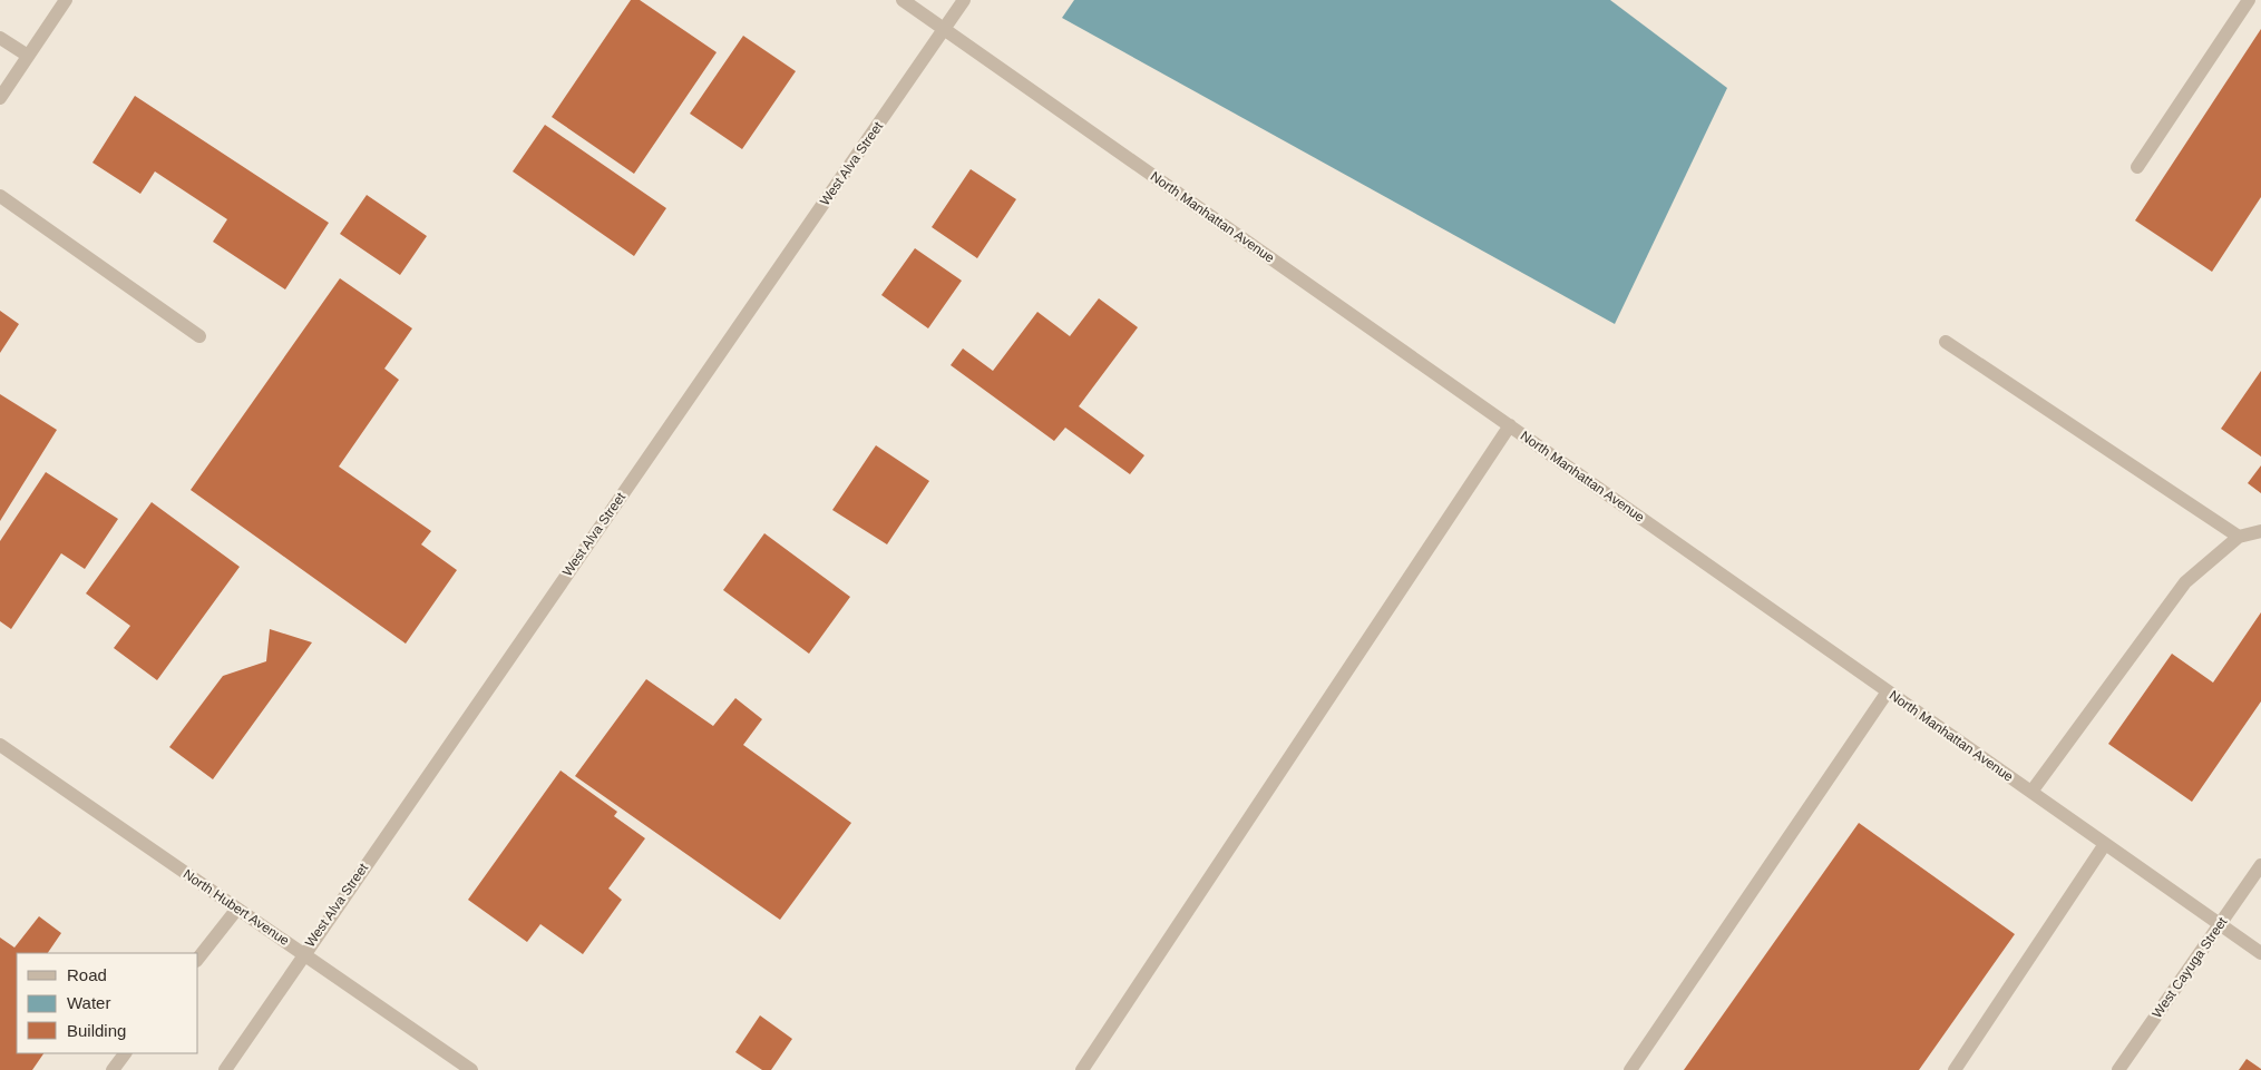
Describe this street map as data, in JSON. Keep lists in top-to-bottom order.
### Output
{
  "streets": {
    "street": [
      "West Alva Street",
      "North Manhattan Avenue",
      "North Hubert Avenue",
      "West Cayuga Street"
    ]
  },
  "crossings": [
    ["West Alva Street", "North Manhattan Avenue"],
    ["West Alva Street", "North Hubert Avenue"],
    ["North Manhattan Avenue", "West Cayuga Street"]
  ],
  "legend": ["Road", "Water", "Building"]
}
